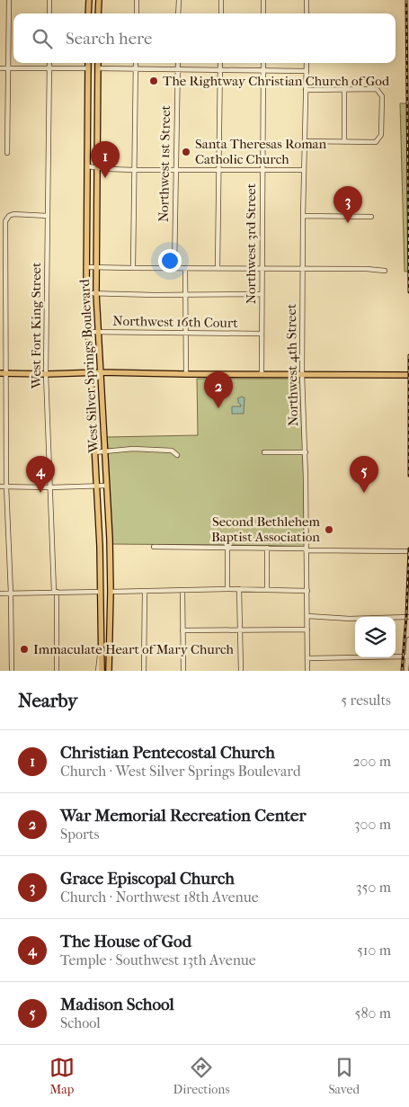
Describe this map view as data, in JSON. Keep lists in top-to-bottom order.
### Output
{
  "streets": {
    "main road": ["West Silver Springs Boulevard"],
    "street": [
      "Northwest 1st Street",
      "Northwest 3rd Street",
      "Northwest 16th Court",
      "West Fort King Street",
      "Northwest 4th Street"
    ]
  },
  "crossings": [
    ["Northwest 3rd Street", "Northwest 16th Court"],
    ["Northwest 16th Court", "West Silver Springs Boulevard"]
  ],
  "places": [
    "The Rightway Christian Church of God",
    "Santa Theresas Roman Catholic Church",
    "Second Bethlehem Baptist Association",
    "Immaculate Heart of Mary Church"
  ],
  "page": {
    "search": "Search here",
    "pins": [
      "1",
      "3",
      "2",
      "4",
      "5"
    ],
    "heading": ["Nearby", "5 results"],
    "list": [
      {
        "mark": "1",
        "name": "Christian Pentecostal Church",
        "note": "Church · West Silver Springs Boulevard",
        "value": "200 m"
      },
      {
        "mark": "2",
        "name": "War Memorial Recreation Center",
        "note": "Sports",
        "value": "300 m"
      },
      {
        "mark": "3",
        "name": "Grace Episcopal Church",
        "note": "Church · Northwest 18th Avenue",
        "value": "350 m"
      },
      {
        "mark": "4",
        "name": "The House of God",
        "note": "Temple · Southwest 13th Avenue",
        "value": "510 m"
      },
      {
        "mark": "5",
        "name": "Madison School",
        "note": "School",
        "value": "580 m"
      }
    ],
    "nav": ["Map", "Directions", "Saved"]
  }
}
